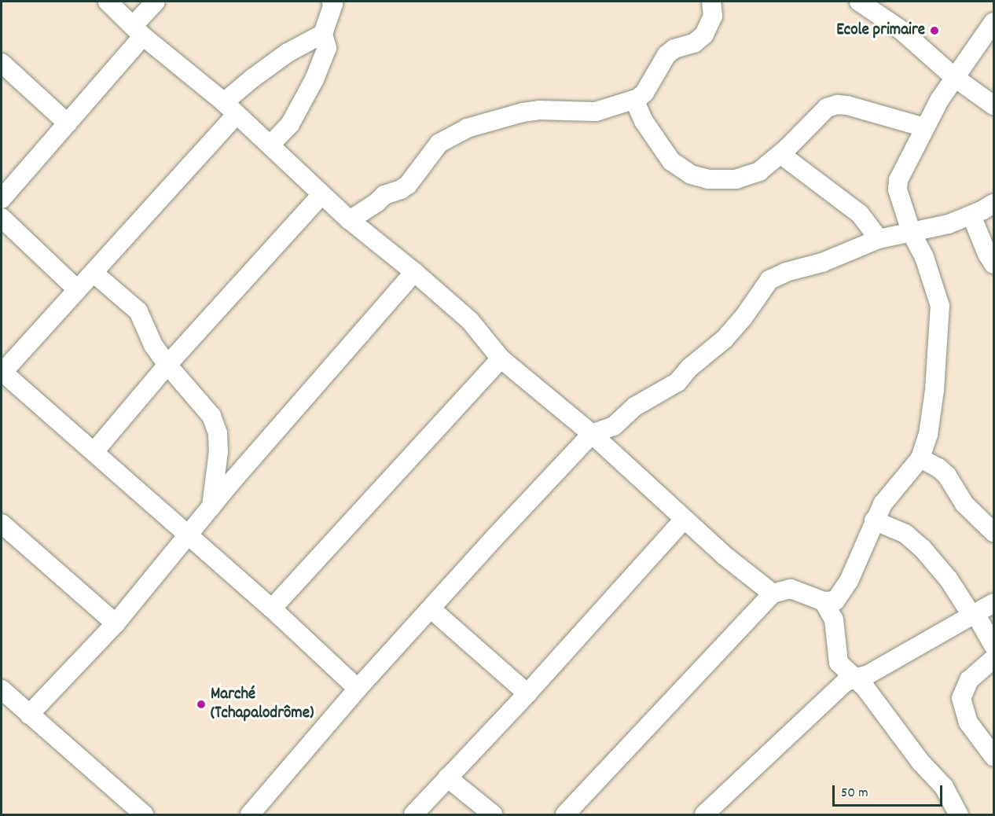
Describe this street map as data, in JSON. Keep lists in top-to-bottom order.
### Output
{
  "places": ["Ecole primaire", "Marché (Tchapalodrôme)"],
  "scale_bar": "50 m"
}
